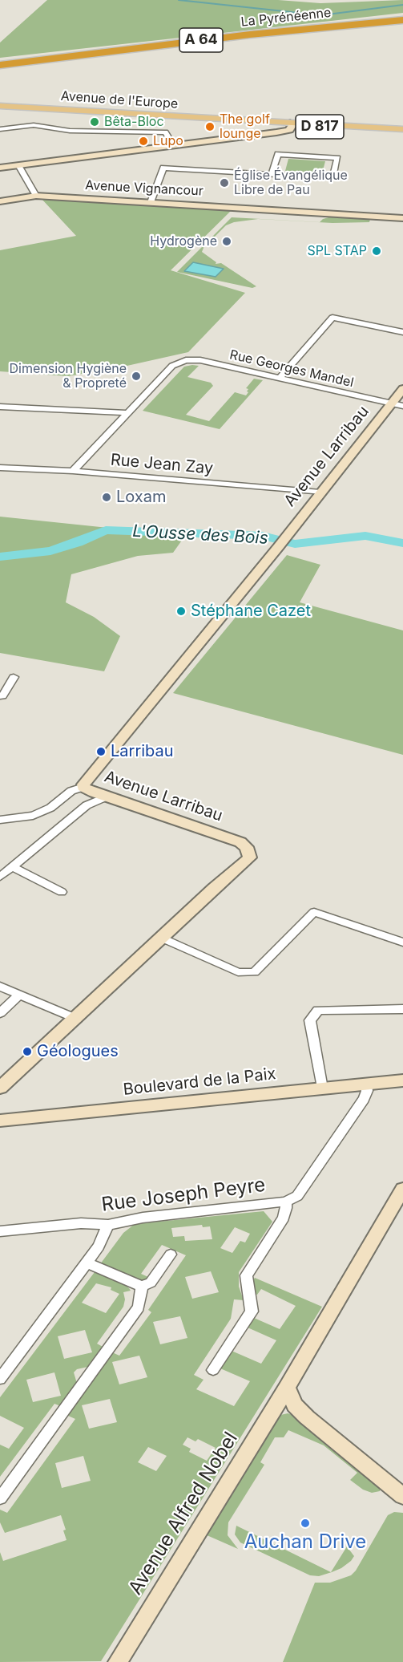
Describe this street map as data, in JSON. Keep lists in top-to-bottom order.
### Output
{
  "streets": {
    "highway": ["La Pyrénéenne", "A 64"],
    "main road": ["Avenue de l'Europe", "D 817"],
    "street": [
      "Avenue Vignancour",
      "Rue Georges Mandel",
      "Avenue Larribau",
      "Rue Jean Zay",
      "Boulevard de la Paix",
      "Rue Joseph Peyre",
      "Avenue Alfred Nobel"
    ]
  },
  "crossings": [
    ["Rue Georges Mandel", "Avenue Larribau"],
    ["Avenue Larribau", "Rue Jean Zay"]
  ],
  "water": ["L'Ousse des Bois"],
  "places": [
    "Bêta-Bloc",
    "The golf lounge",
    "Lupo",
    "Église Évangélique Libre de Pau",
    "Hydrogène",
    "SPL STAP",
    "Dimension Hygiène & Propreté",
    "Loxam",
    "Stéphane Cazet",
    "Larribau",
    "Géologues",
    "Auchan Drive"
  ]
}
